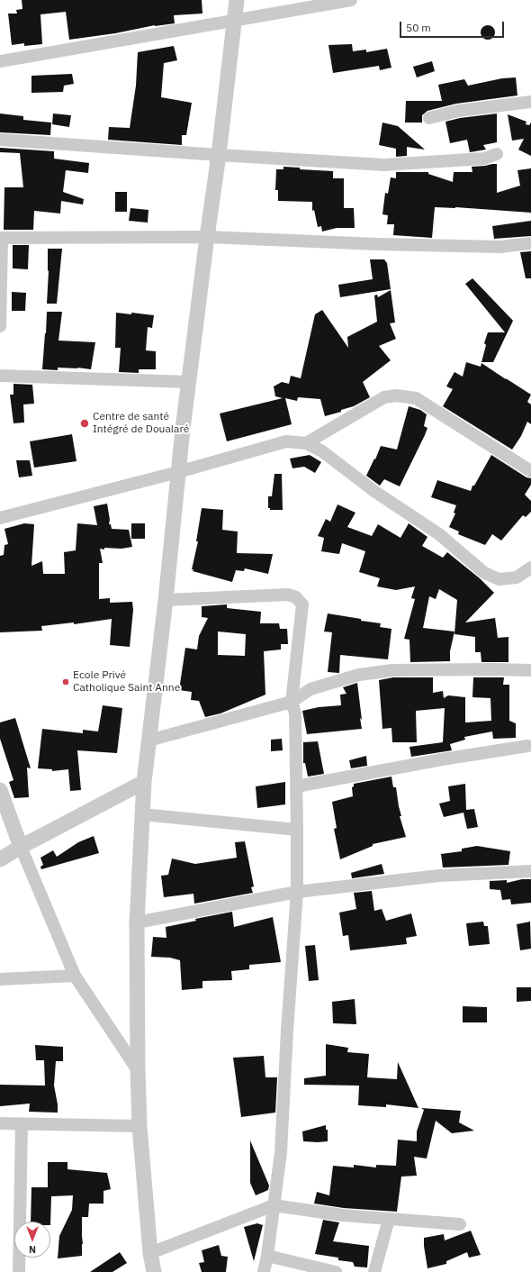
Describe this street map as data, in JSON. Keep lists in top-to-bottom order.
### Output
{
  "places": ["Centre de santé Intégré de Doualaré", "Ecole Privé Catholique Saint Anne"],
  "scale_bar": "50 m",
  "north": "bottom"
}
